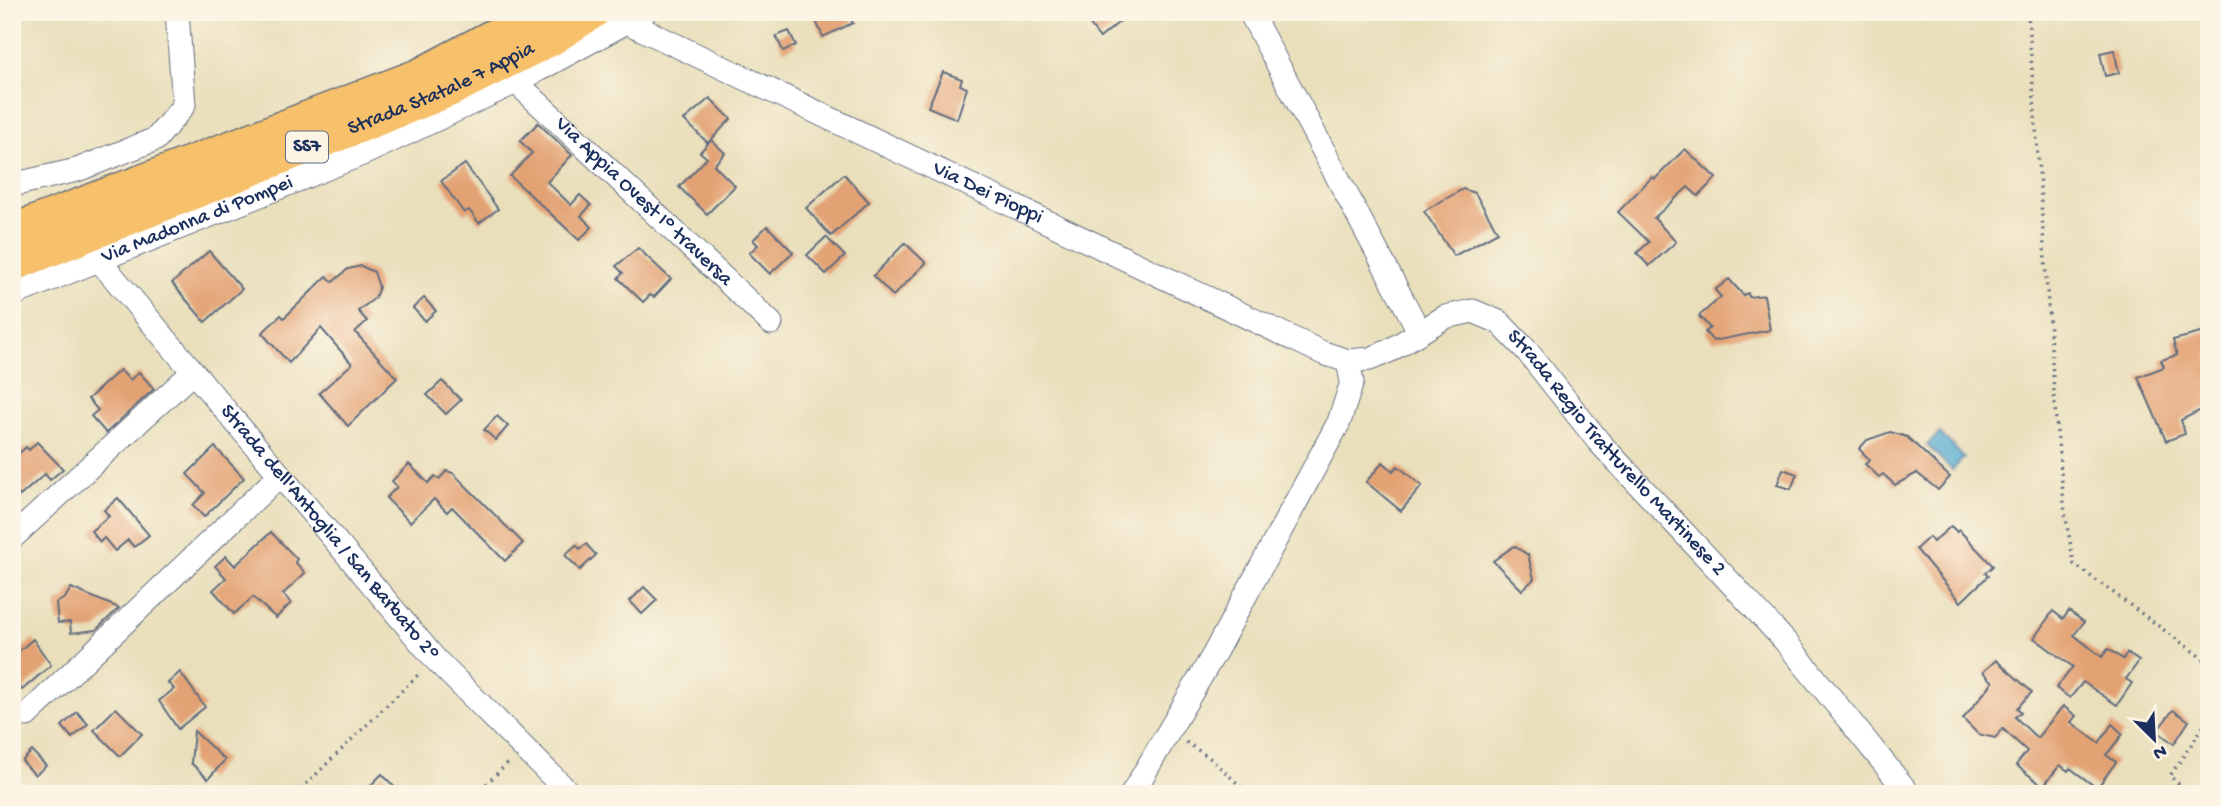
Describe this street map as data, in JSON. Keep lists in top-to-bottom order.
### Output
{
  "streets": {
    "highway": ["Strada Statale 7 Appia", "SS7"],
    "street": [
      "Via Dei Pioppi",
      "Via Appia Ovest I° traversa",
      "Via Madonna di Pompei",
      "Strada Regio Tratturello Martinese 2",
      "Strada dell'Antoglia / San Barbato 2°"
    ]
  },
  "crossings": [
    ["Via Dei Pioppi", "Via Madonna di Pompei"],
    ["Via Dei Pioppi", "Strada Regio Tratturello Martinese 2"],
    ["Via Appia Ovest I° traversa", "Via Madonna di Pompei"],
    ["Via Madonna di Pompei", "Strada dell'Antoglia / San Barbato 2°"]
  ],
  "north": "bottom right"
}
